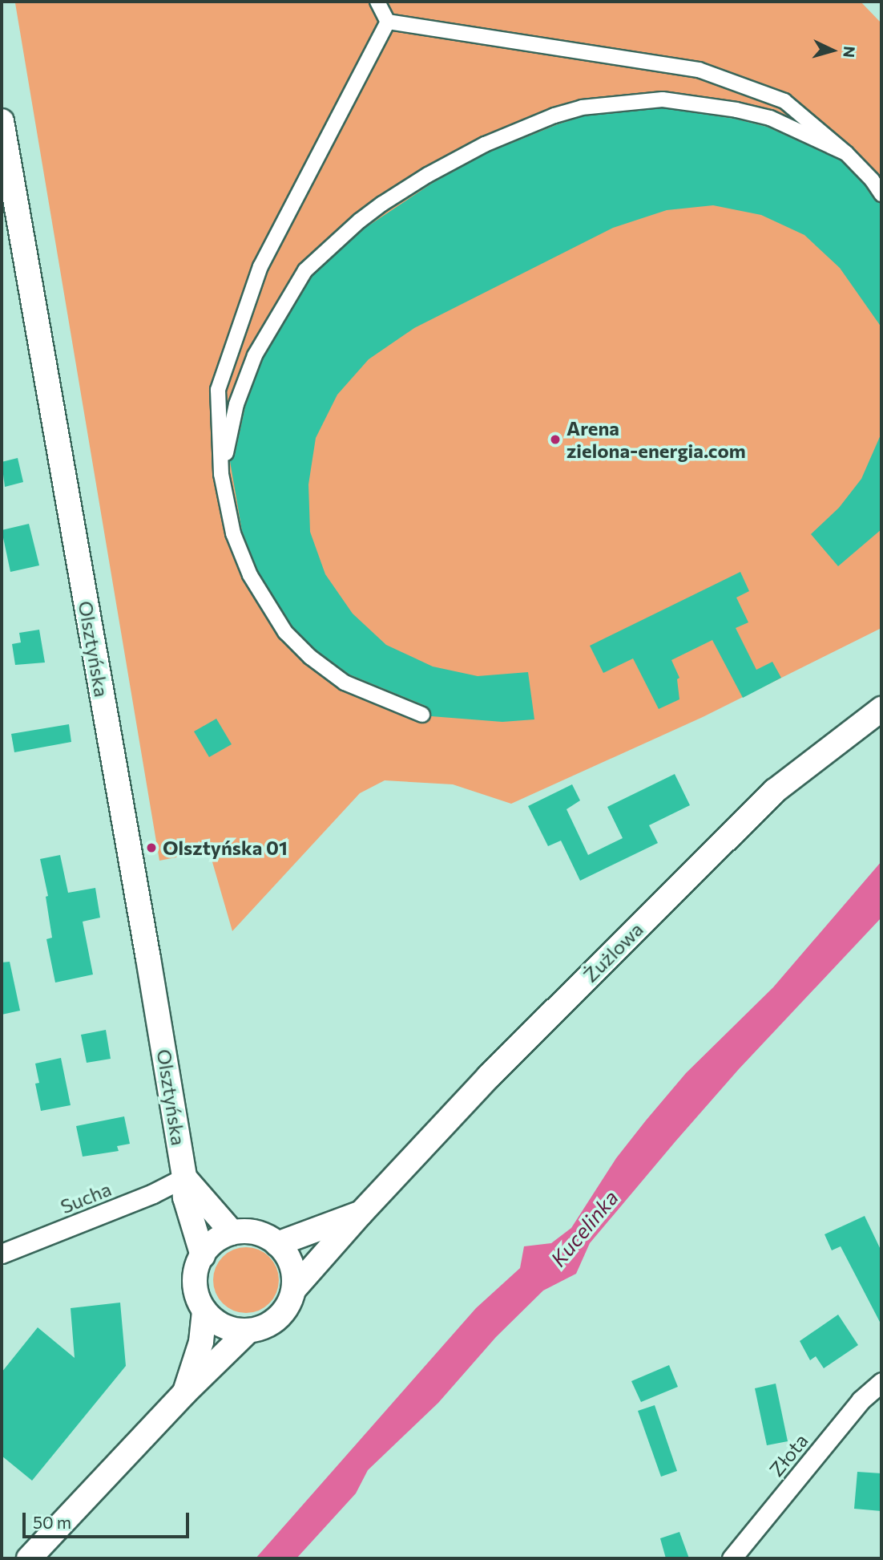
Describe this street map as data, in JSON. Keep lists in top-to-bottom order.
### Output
{
  "streets": {
    "street": [
      "Olsztyńska",
      "Żużlowa",
      "Sucha",
      "Złota"
    ]
  },
  "crossings": [
    ["Olsztyńska", "Żużlowa"],
    ["Olsztyńska", "Sucha"]
  ],
  "water": ["Kucelinka"],
  "places": ["Arena zielona-energia.com", "Olsztyńska 01"],
  "scale_bar": "50 m",
  "north": "right"
}
